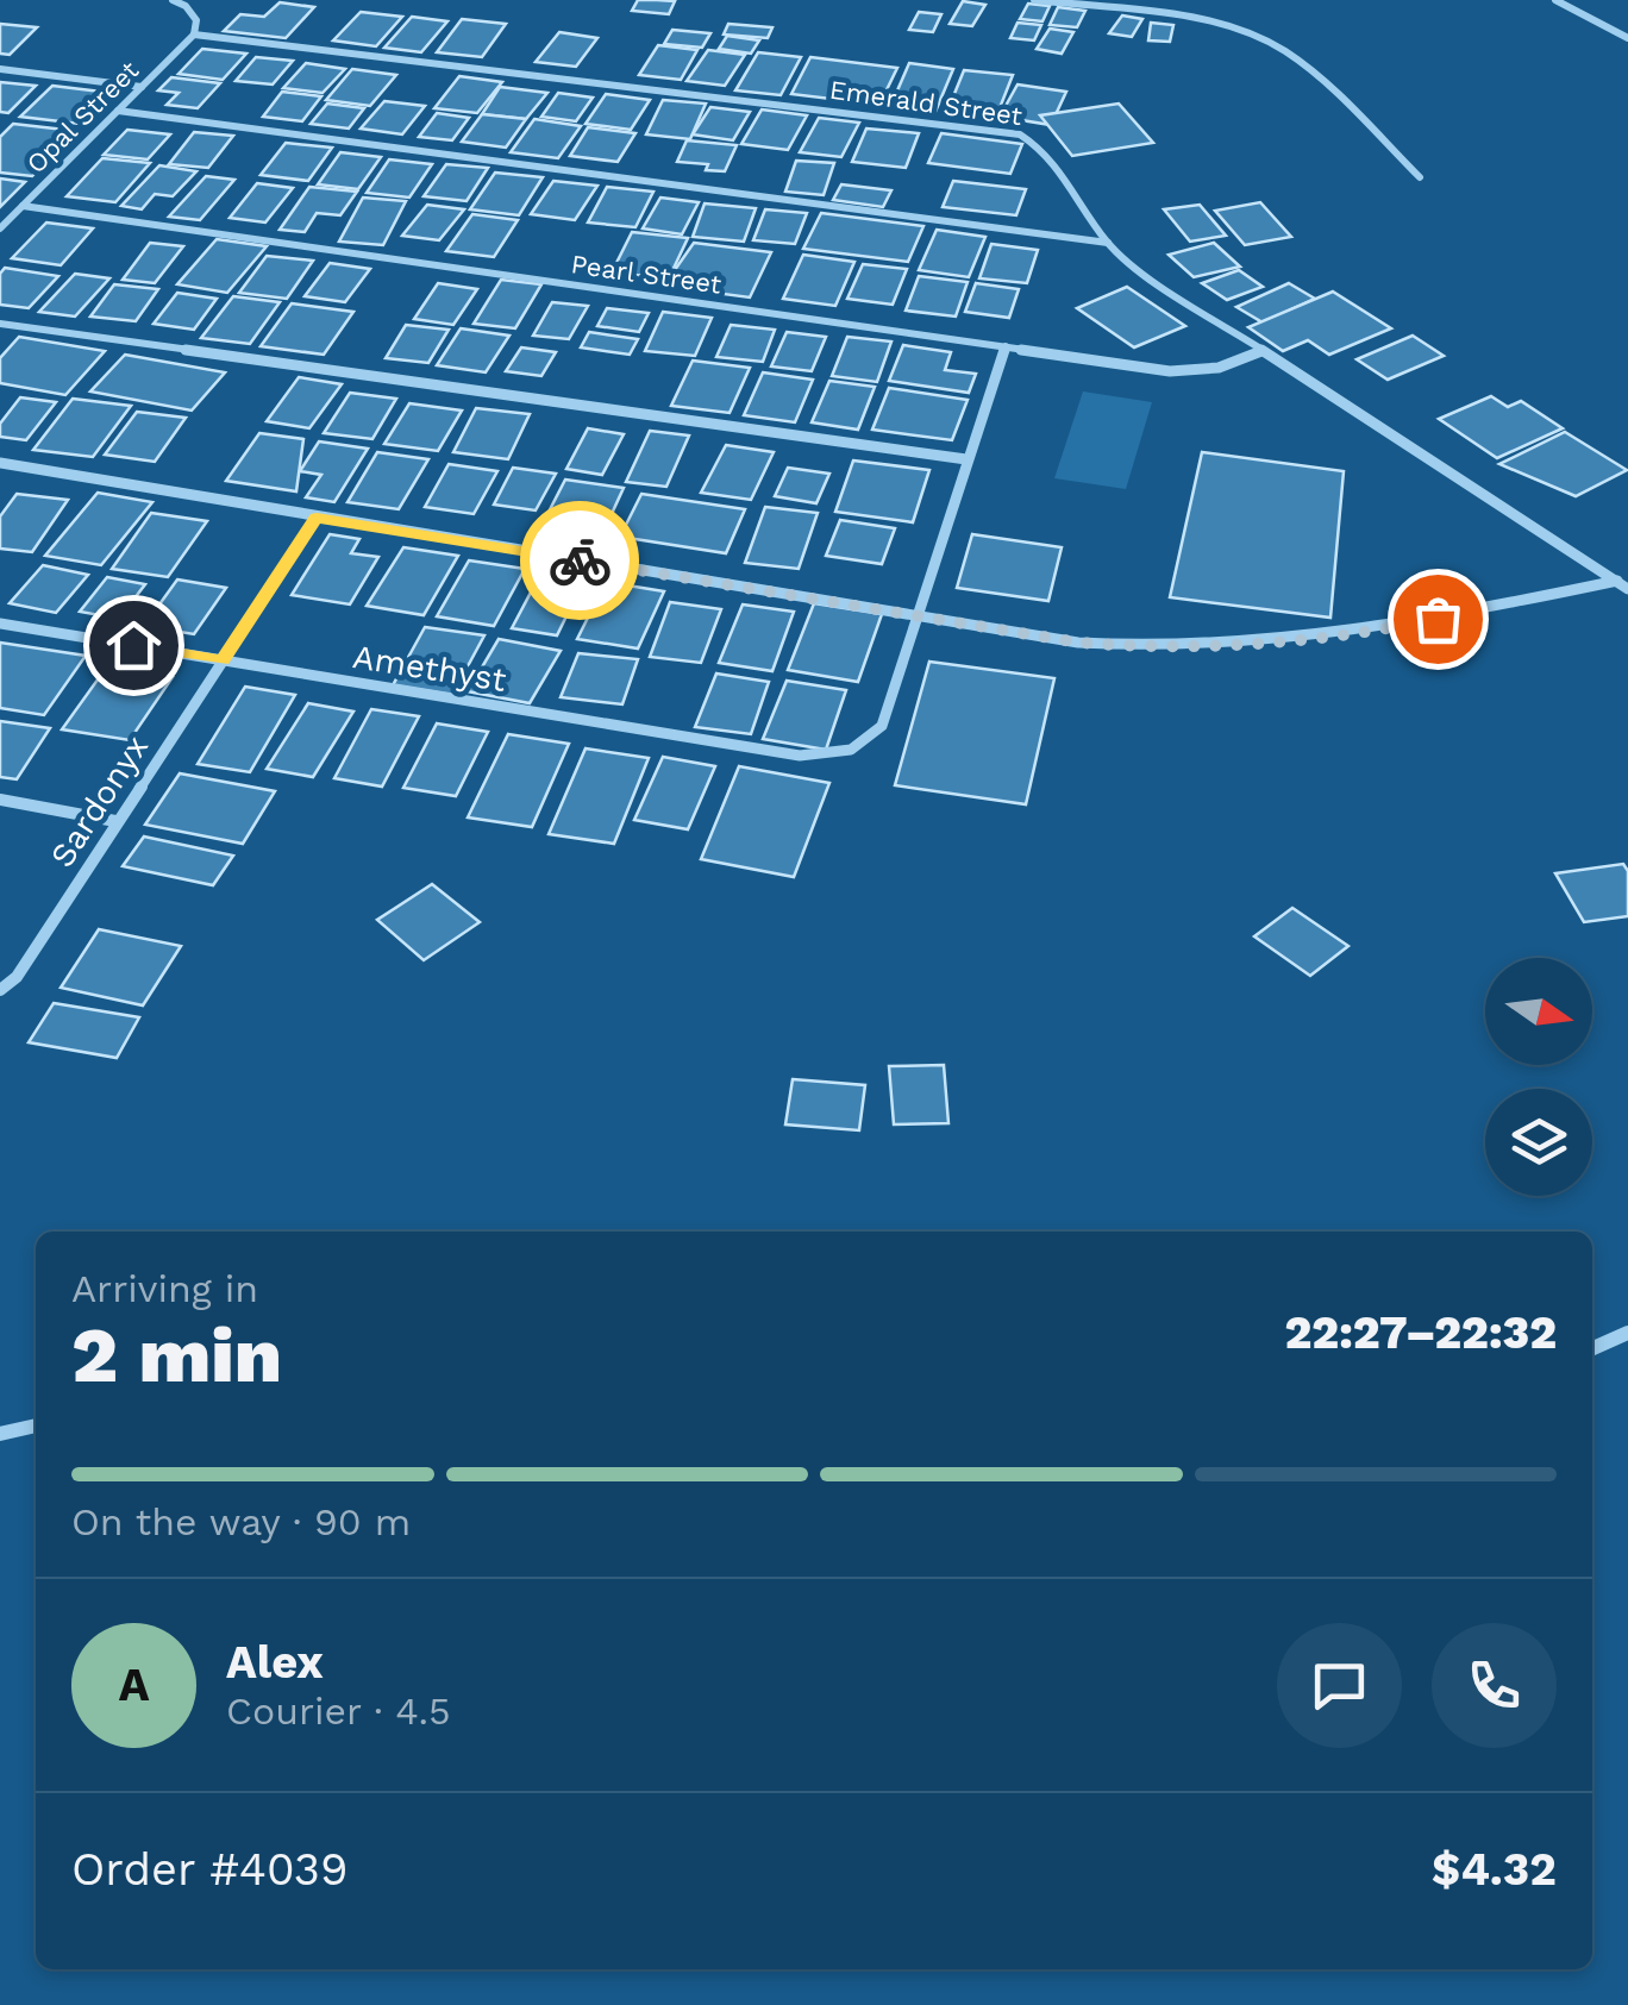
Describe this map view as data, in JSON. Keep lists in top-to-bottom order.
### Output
{
  "streets": {
    "street": [
      "Emerald Street",
      "Opal Street",
      "Pearl Street",
      "Amethyst",
      "Sardonyx"
    ]
  },
  "crossings": [
    ["Emerald Street", "Opal Street"],
    ["Emerald Street", "Pearl Street"],
    ["Opal Street", "Pearl Street"],
    ["Amethyst", "Sardonyx"]
  ],
  "north": "right",
  "page": {
    "heading": ["2 min", "Arriving in", "22:27–22:32"],
    "panel": [
      "Alex",
      "Courier · 4.5",
      "Order #4039",
      "$4.32"
    ],
    "bar": "On the way · 90 m",
    "round": "A"
  }
}
